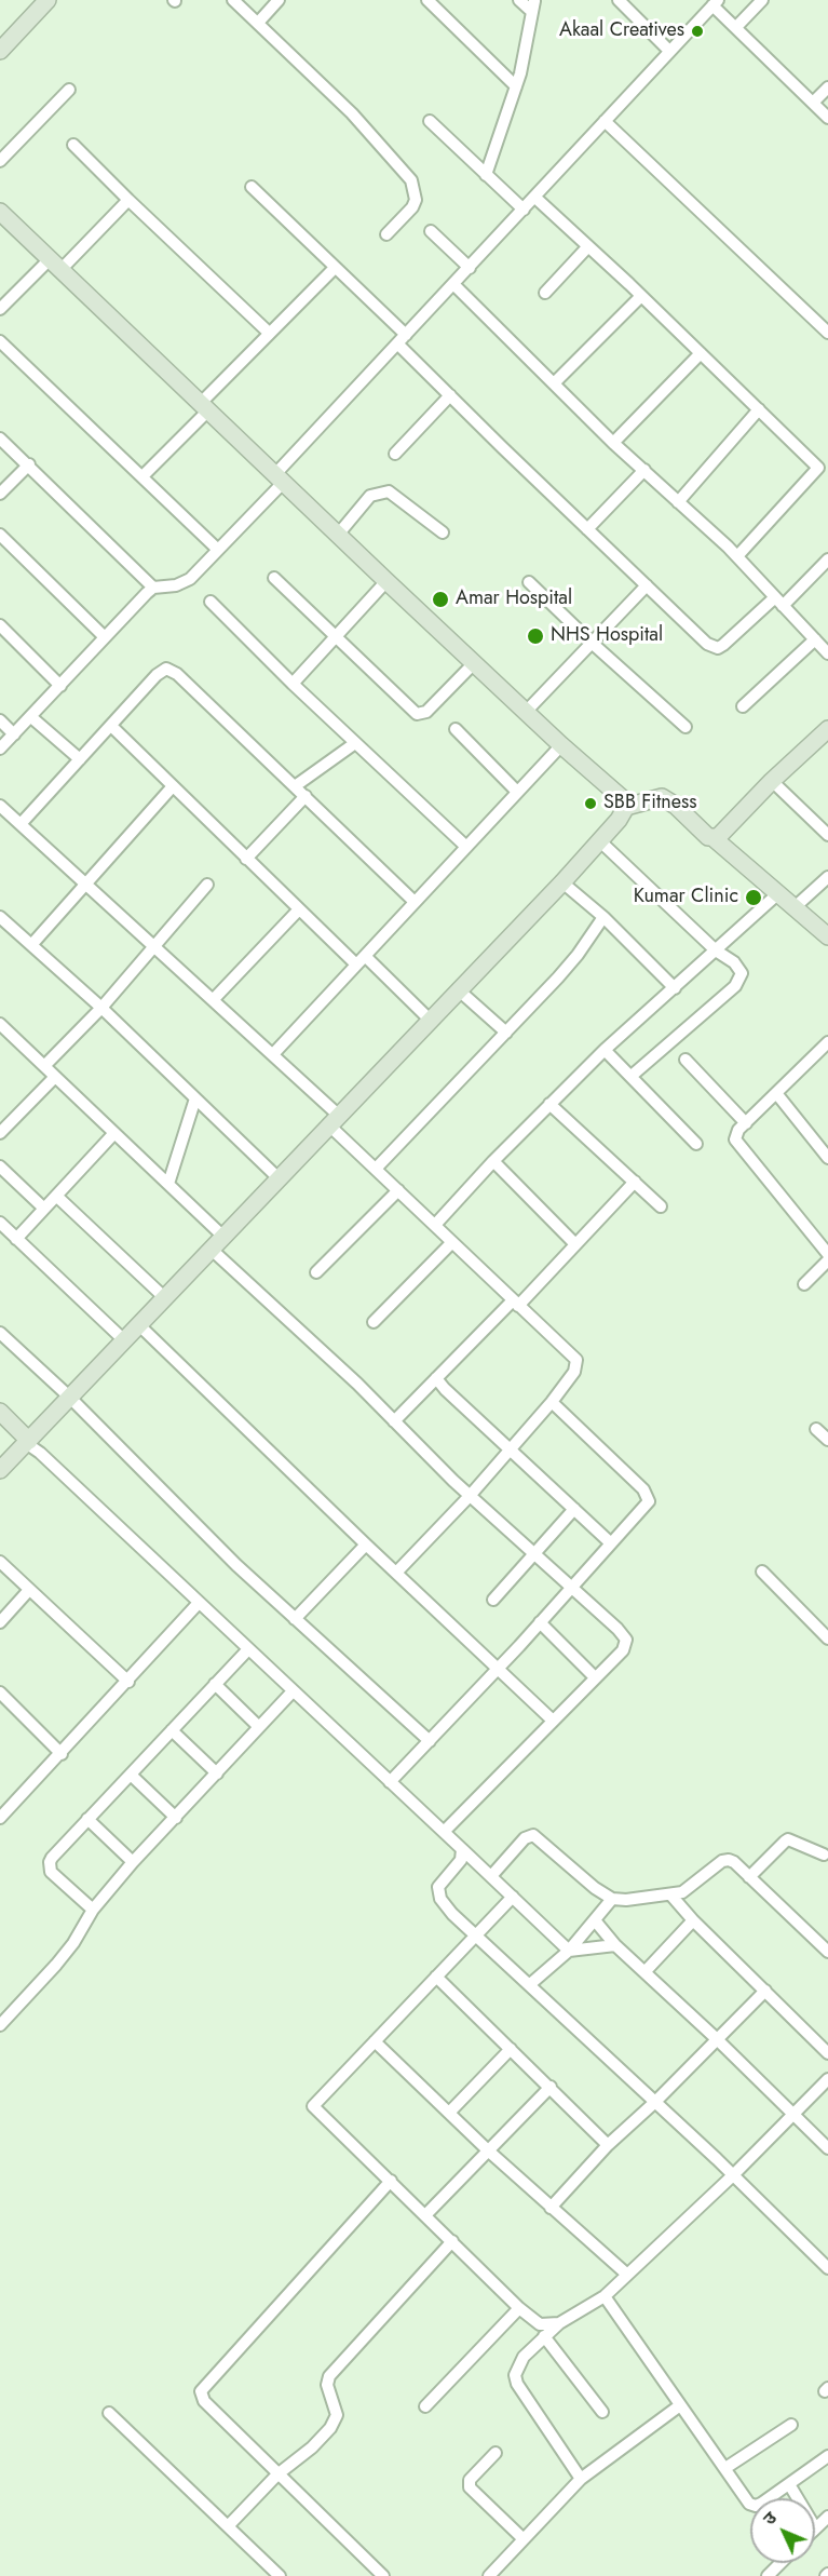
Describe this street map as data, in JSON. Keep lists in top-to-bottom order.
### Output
{
  "places": [
    "Akaal Creatives",
    "Amar Hospital",
    "NHS Hospital",
    "SBB Fitness",
    "Kumar Clinic"
  ],
  "north": "top left"
}
